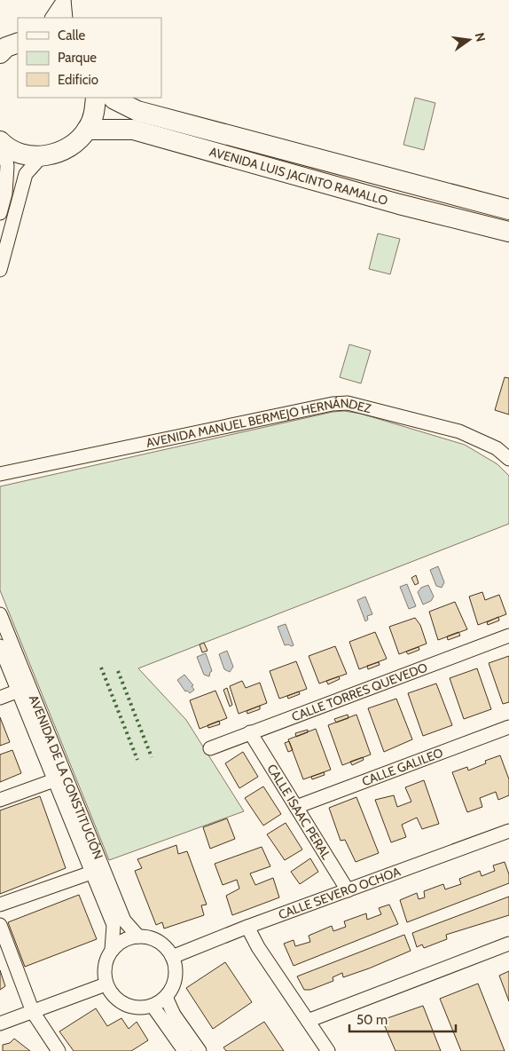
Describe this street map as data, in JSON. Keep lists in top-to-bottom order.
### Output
{
  "streets": {
    "main road": ["AVENIDA LUIS JACINTO RAMALLO"],
    "street": [
      "AVENIDA MANUEL BERMEJO HERNÁNDEZ",
      "CALLE TORRES QUEVEDO",
      "CALLE GALILEO",
      "AVENIDA DE LA CONSTITUCIÓN",
      "CALLE ISAAC PERAL",
      "CALLE SEVERO OCHOA"
    ]
  },
  "crossings": [
    ["CALLE TORRES QUEVEDO", "CALLE ISAAC PERAL"],
    ["CALLE GALILEO", "CALLE ISAAC PERAL"],
    ["AVENIDA DE LA CONSTITUCIÓN", "CALLE SEVERO OCHOA"],
    ["CALLE ISAAC PERAL", "CALLE SEVERO OCHOA"]
  ],
  "legend": ["Calle", "Parque", "Edificio"],
  "scale_bar": "50 m",
  "north": "right"
}
